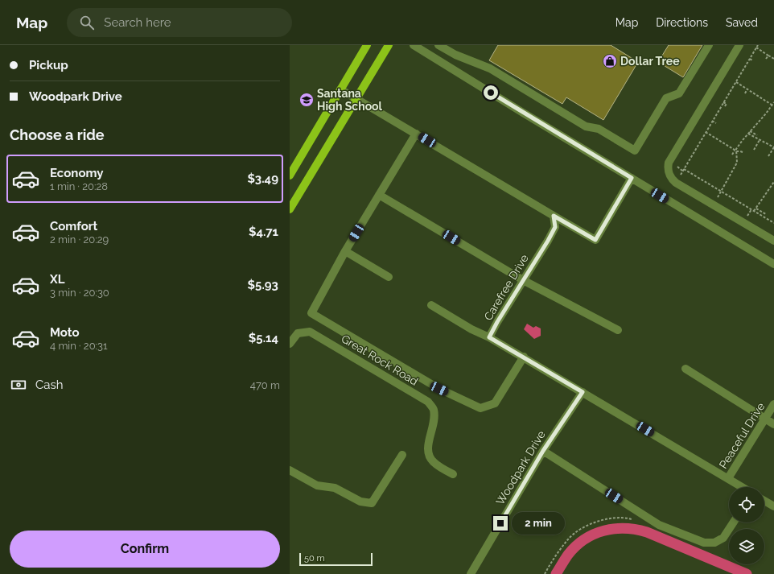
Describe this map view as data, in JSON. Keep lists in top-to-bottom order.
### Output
{
  "streets": {
    "street": [
      "Carefree Drive",
      "Great Rock Road",
      "Peaceful Drive",
      "Woodpark Drive"
    ]
  },
  "crossings": [
    ["Carefree Drive", "Peaceful Drive"],
    ["Carefree Drive", "Woodpark Drive"]
  ],
  "places": {
    "shop": ["Dollar Tree"],
    "school or university": ["Santana High School"]
  },
  "scale_bar": "50 m",
  "page": {
    "header": "Map",
    "search": "Search here",
    "nav": ["Map", "Directions", "Saved"],
    "banner": ["Pickup", "Woodpark Drive"],
    "heading": "Choose a ride",
    "list": [
      {
        "name": "Economy",
        "note": "1 min · 20:28",
        "value": "$3.49"
      },
      {
        "name": "Comfort",
        "note": "2 min · 20:29",
        "value": "$4.71"
      },
      {
        "name": "XL",
        "note": "3 min · 20:30",
        "value": "$5.93"
      },
      {
        "name": "Moto",
        "note": "4 min · 20:31",
        "value": "$5.14"
      }
    ],
    "pay": ["Cash", "470 m"],
    "bubble": "2 min",
    "buttons": "Confirm",
    "scale": "50 m"
  }
}
